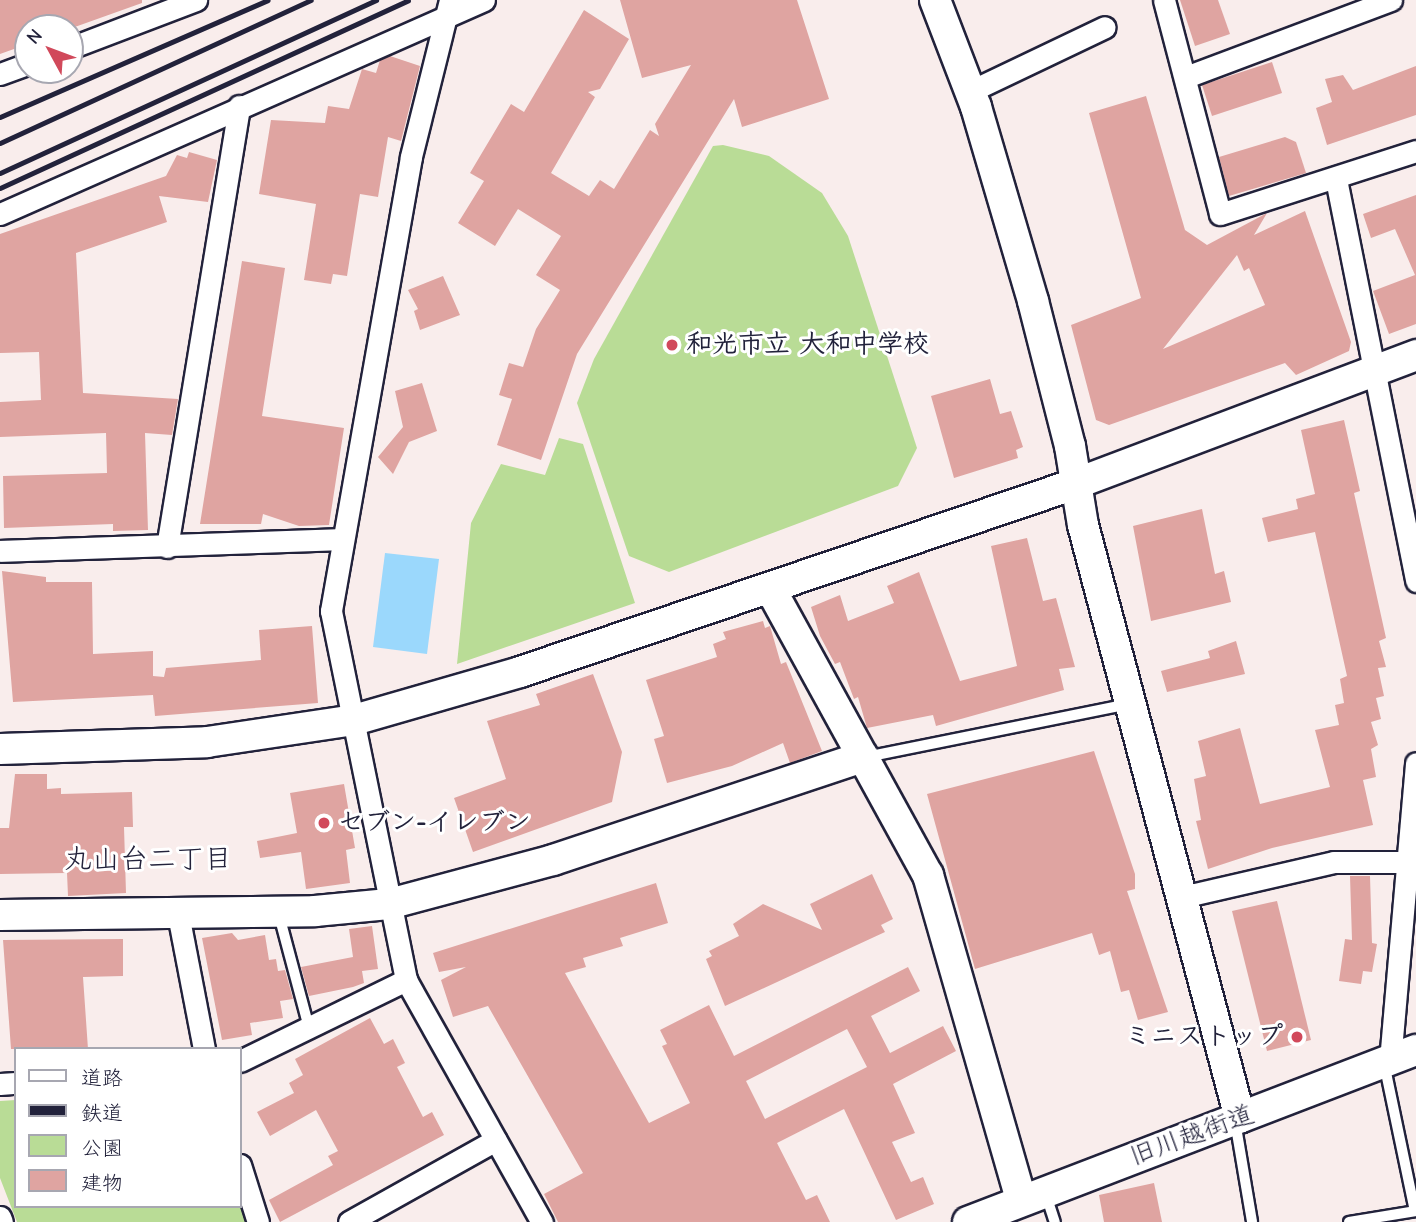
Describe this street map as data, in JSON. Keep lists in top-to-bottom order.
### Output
{
  "streets": {
    "street": ["旧川越街道"]
  },
  "districts": ["丸山台二丁目"],
  "places": ["和光市立 大和中学校", "セブン-イレブン", "ミニストップ"],
  "legend": [
    "道路",
    "鉄道",
    "公園",
    "建物"
  ],
  "north": "top left"
}
